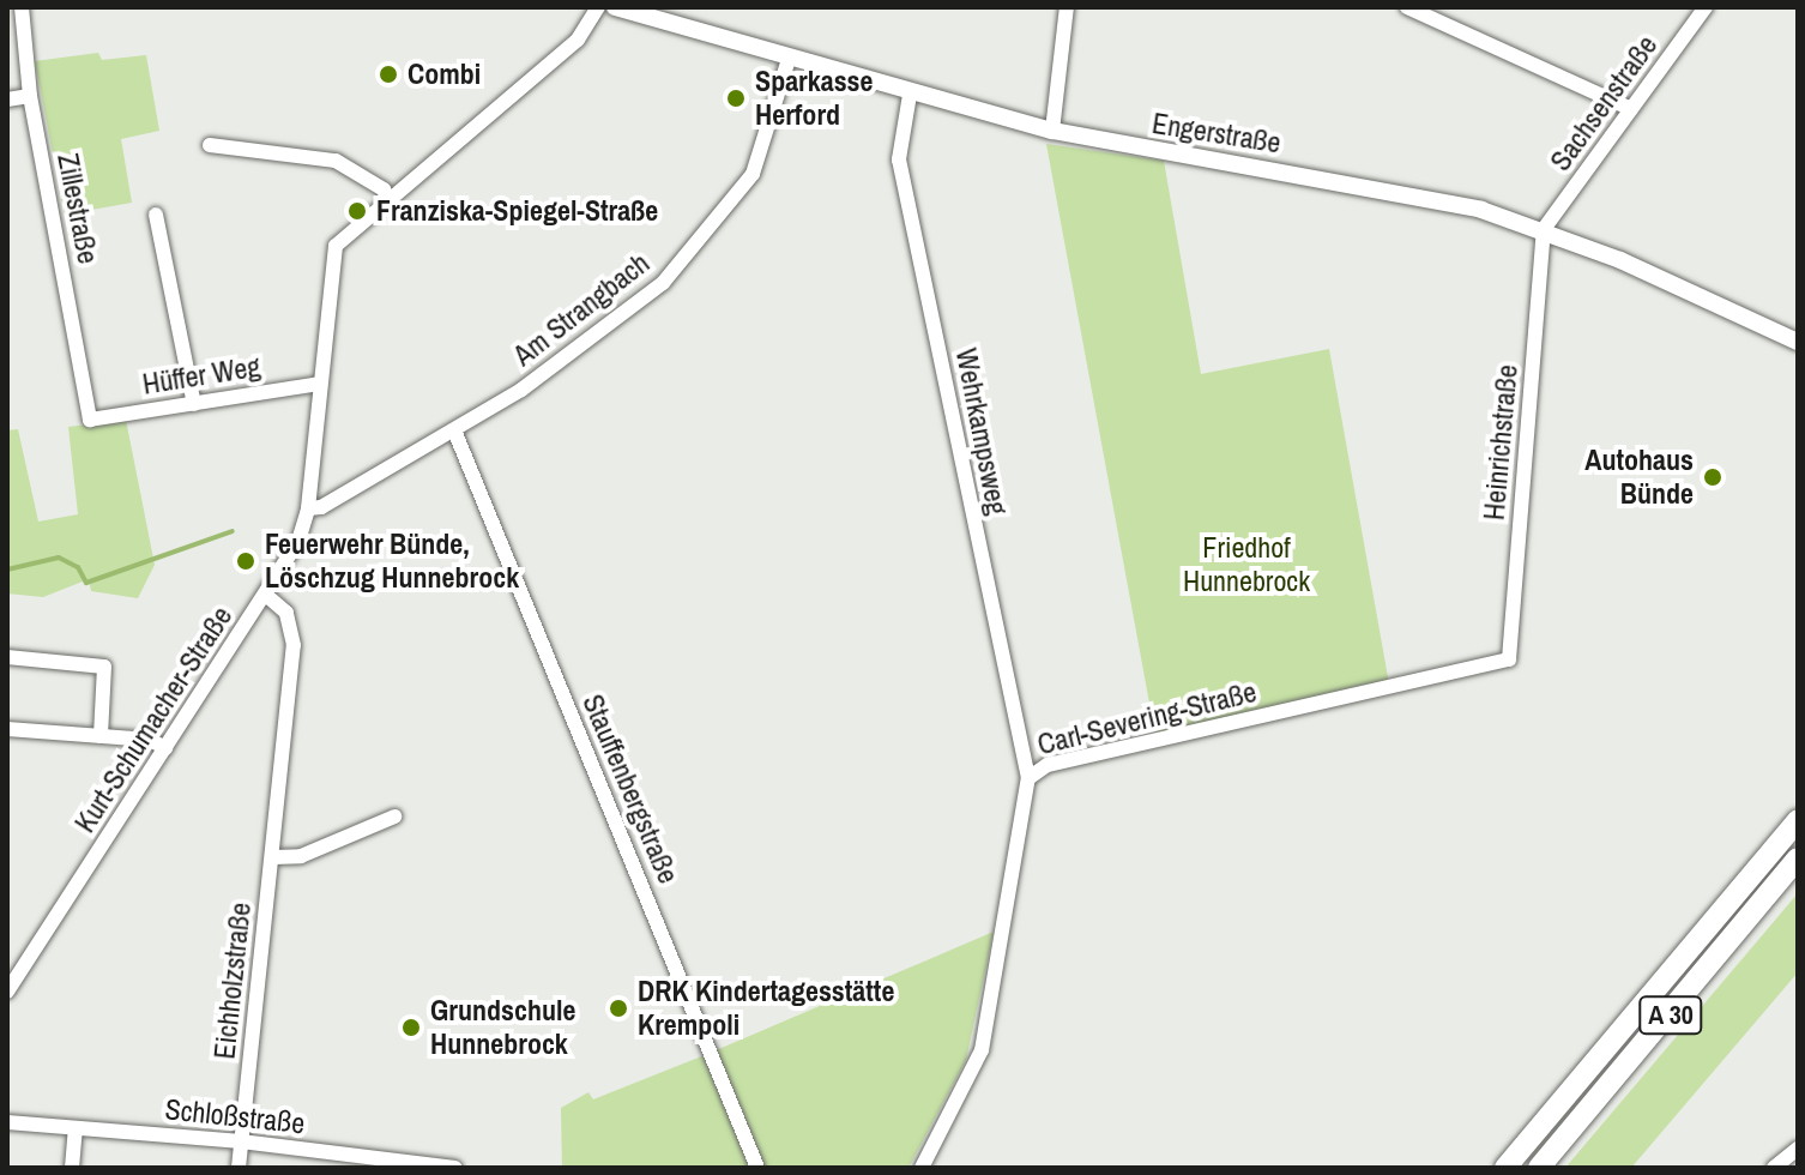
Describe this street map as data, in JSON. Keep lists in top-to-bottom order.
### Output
{
  "streets": {
    "highway": ["A 30"],
    "main road": ["Engerstraße"],
    "street": [
      "Sachsenstraße",
      "Zillestraße",
      "Am Strangbach",
      "Hüffer Weg",
      "Wehrkampsweg",
      "Heinrichstraße",
      "Carl-Severing-Straße",
      "Kurt-Schumacher-Straße",
      "Stauffenbergstraße",
      "Eichholzstraße",
      "Schloßstraße"
    ]
  },
  "crossings": [
    ["Sachsenstraße", "Engerstraße"],
    ["Sachsenstraße", "Heinrichstraße"],
    ["Engerstraße", "Am Strangbach"],
    ["Engerstraße", "Wehrkampsweg"],
    ["Engerstraße", "Heinrichstraße"],
    ["Zillestraße", "Hüffer Weg"],
    ["Am Strangbach", "Kurt-Schumacher-Straße"],
    ["Am Strangbach", "Stauffenbergstraße"],
    ["Hüffer Weg", "Kurt-Schumacher-Straße"],
    ["Wehrkampsweg", "Carl-Severing-Straße"],
    ["Heinrichstraße", "Carl-Severing-Straße"],
    ["Kurt-Schumacher-Straße", "Eichholzstraße"],
    ["Eichholzstraße", "Schloßstraße"]
  ],
  "parks": ["Friedhof Hunnebrock"],
  "places": [
    "Combi",
    "Sparkasse Herford",
    "Franziska-Spiegel-Straße",
    "Autohaus Bünde",
    "Feuerwehr Bünde, Löschzug Hunnebrock",
    "DRK Kindertagesstätte Krempoli",
    "Grundschule Hunnebrock"
  ]
}
